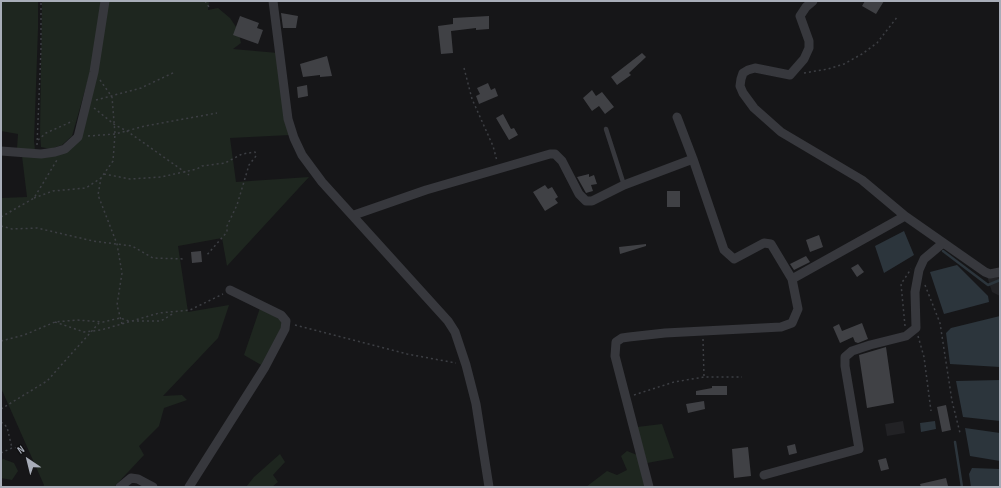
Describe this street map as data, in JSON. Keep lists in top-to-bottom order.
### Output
{
  "north": "top left"
}
